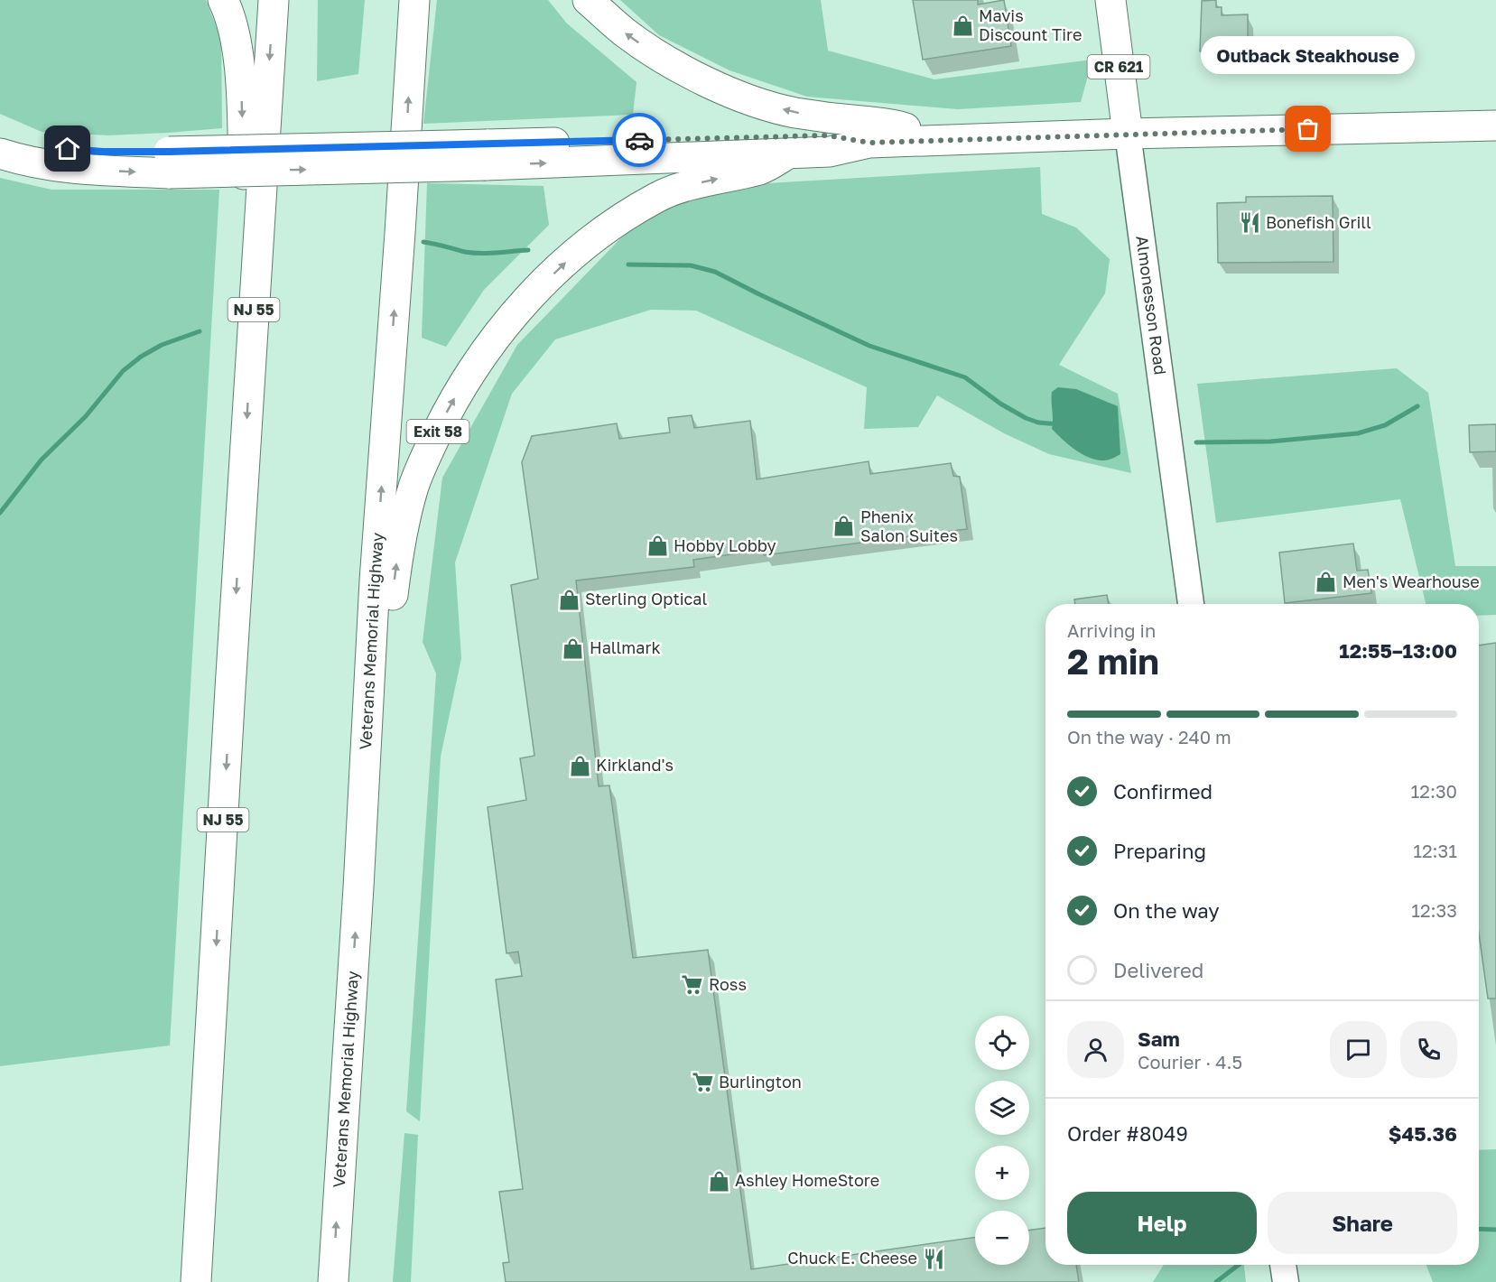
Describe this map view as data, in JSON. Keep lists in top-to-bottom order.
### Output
{
  "streets": {
    "main road": [
      "CR 621",
      "Almonesson Road",
      "NJ 55",
      "Exit 58",
      "Veterans Memorial Highway"
    ]
  },
  "crossings": [
    ["Exit 58", "Veterans Memorial Highway"]
  ],
  "places": {
    "shop": [
      "Mavis Discount Tire",
      "Phenix Salon Suites",
      "Hobby Lobby",
      "Men's Wearhouse",
      "Sterling Optical",
      "Hallmark",
      "Kirkland's",
      "Ashley HomeStore"
    ],
    "other": ["Outback Steakhouse"],
    "restaurant": ["Bonefish Grill", "Chuck E. Cheese"],
    "supermarket": ["Ross", "Burlington"]
  },
  "page": {
    "bubble": "Outback Steakhouse",
    "heading": ["2 min", "Arriving in", "12:55–13:00"],
    "panel": [
      "Sam",
      "Courier · 4.5",
      "Order #8049",
      "$45.36"
    ],
    "bar": "On the way · 240 m",
    "list": [
      ["Confirmed", "12:30"],
      ["Preparing", "12:31"],
      ["On the way", "12:33"],
      "Delivered"
    ],
    "map_buttons": ["+", "−"],
    "buttons": ["Help", "Share"]
  }
}
